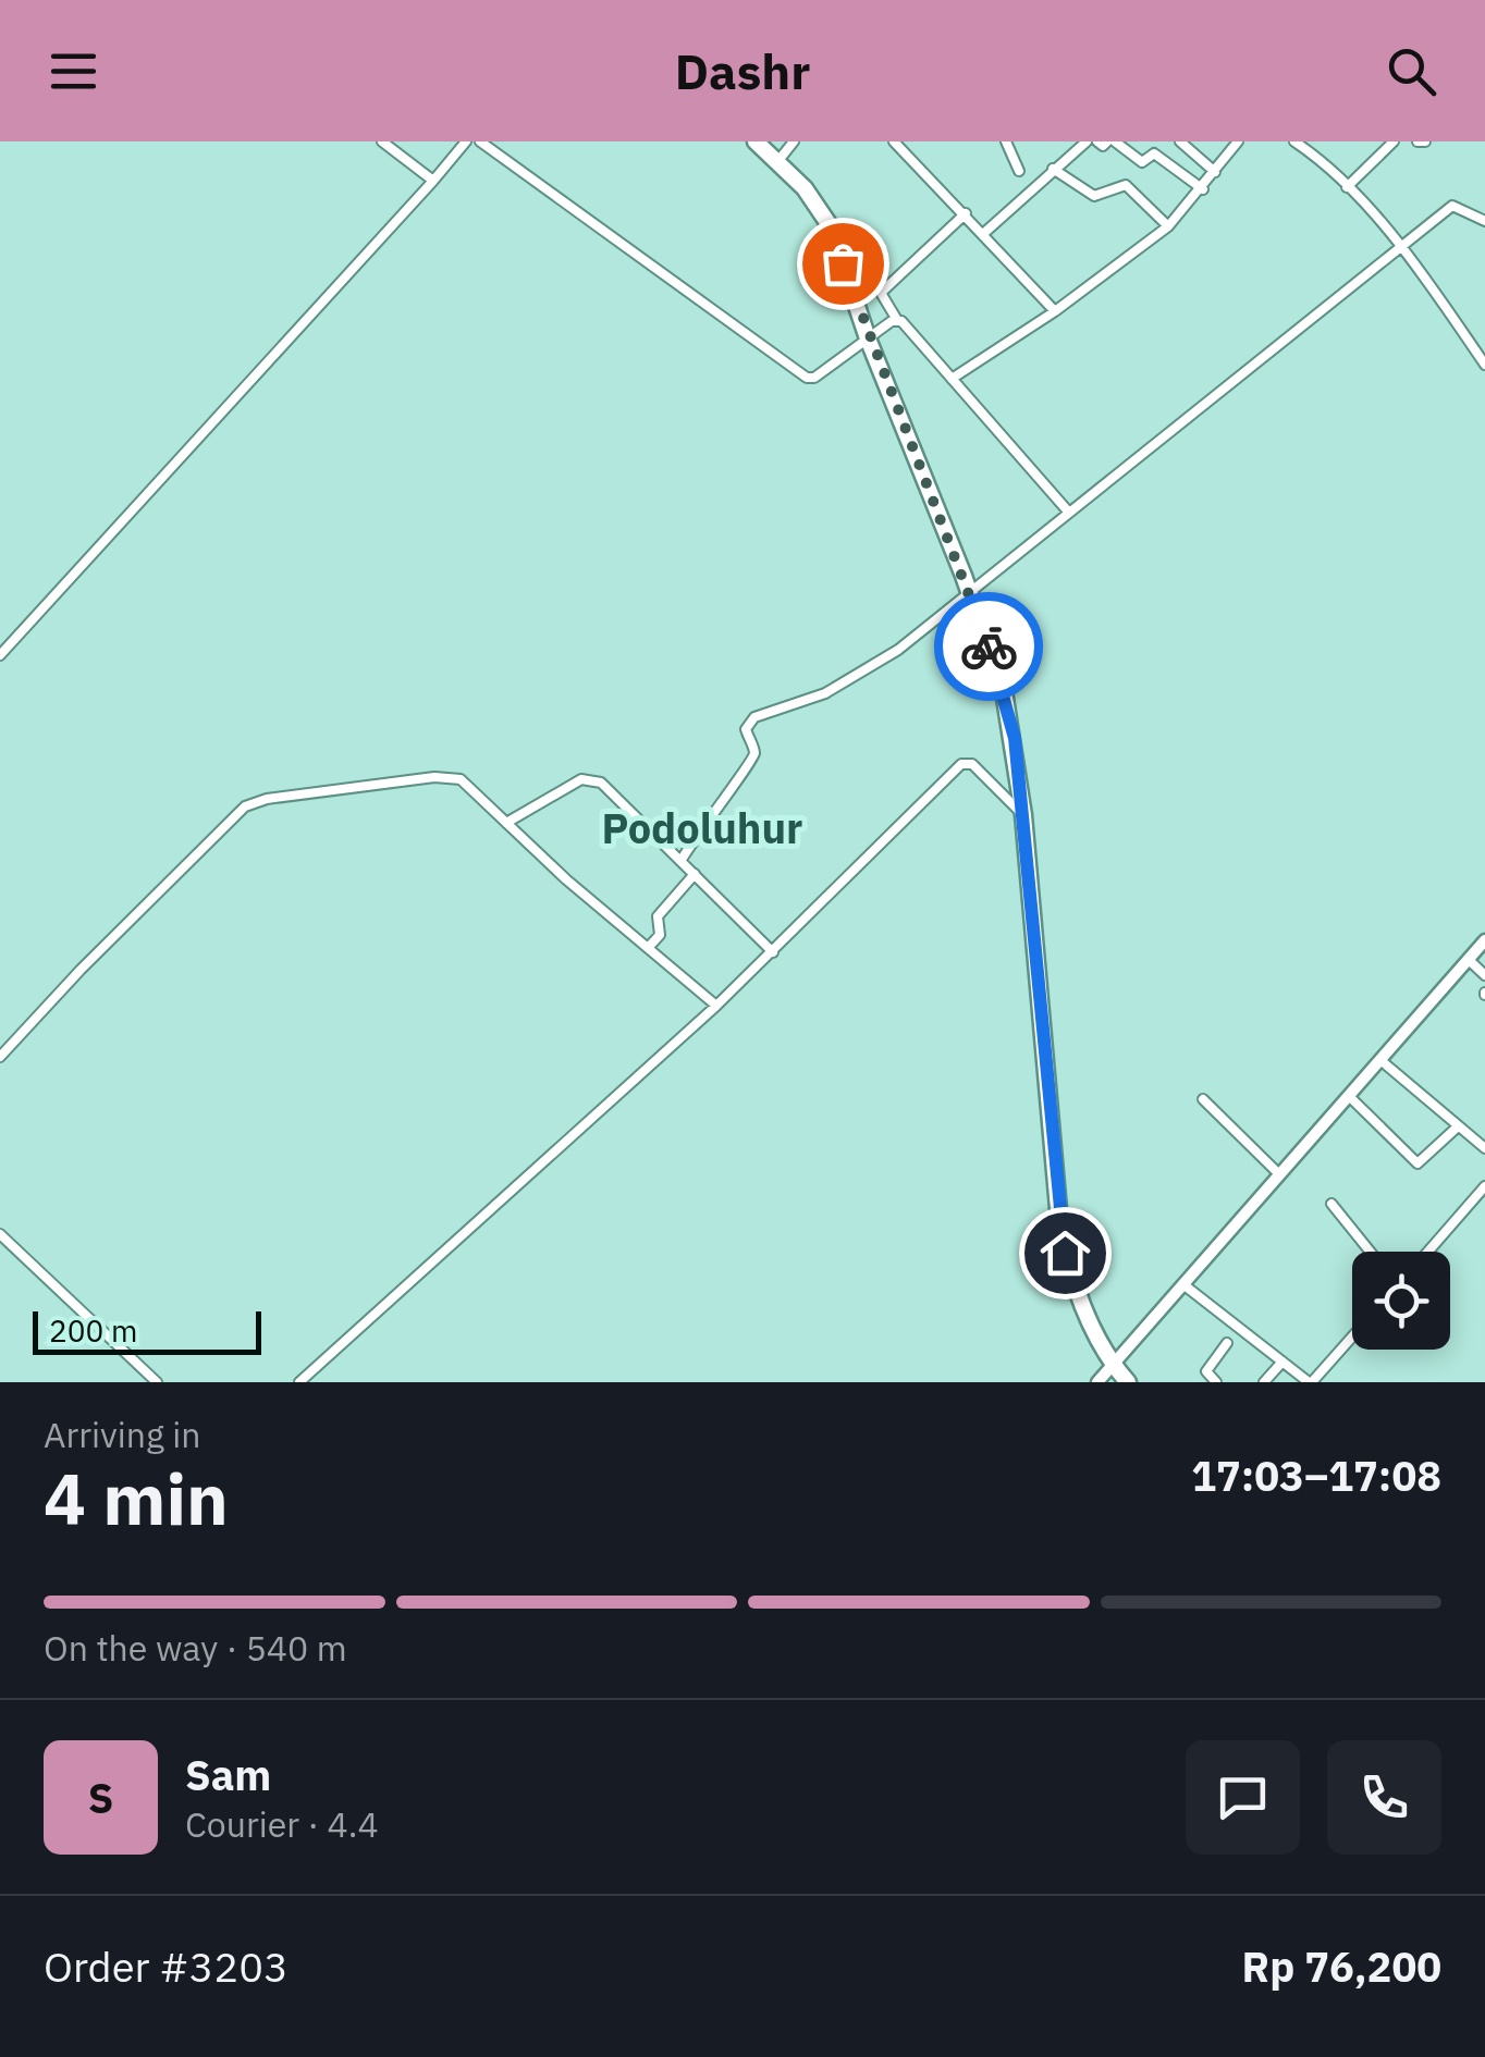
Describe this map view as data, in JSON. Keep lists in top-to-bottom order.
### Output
{
  "districts": ["Podoluhur"],
  "scale_bar": "200 m",
  "page": {
    "header": "Dashr",
    "scale": "200 m",
    "heading": ["4 min", "Arriving in", "17:03–17:08"],
    "panel": [
      "Sam",
      "Courier · 4.4",
      "Order #3203",
      "Rp 76,200"
    ],
    "bar": "On the way · 540 m",
    "round": "S"
  }
}
